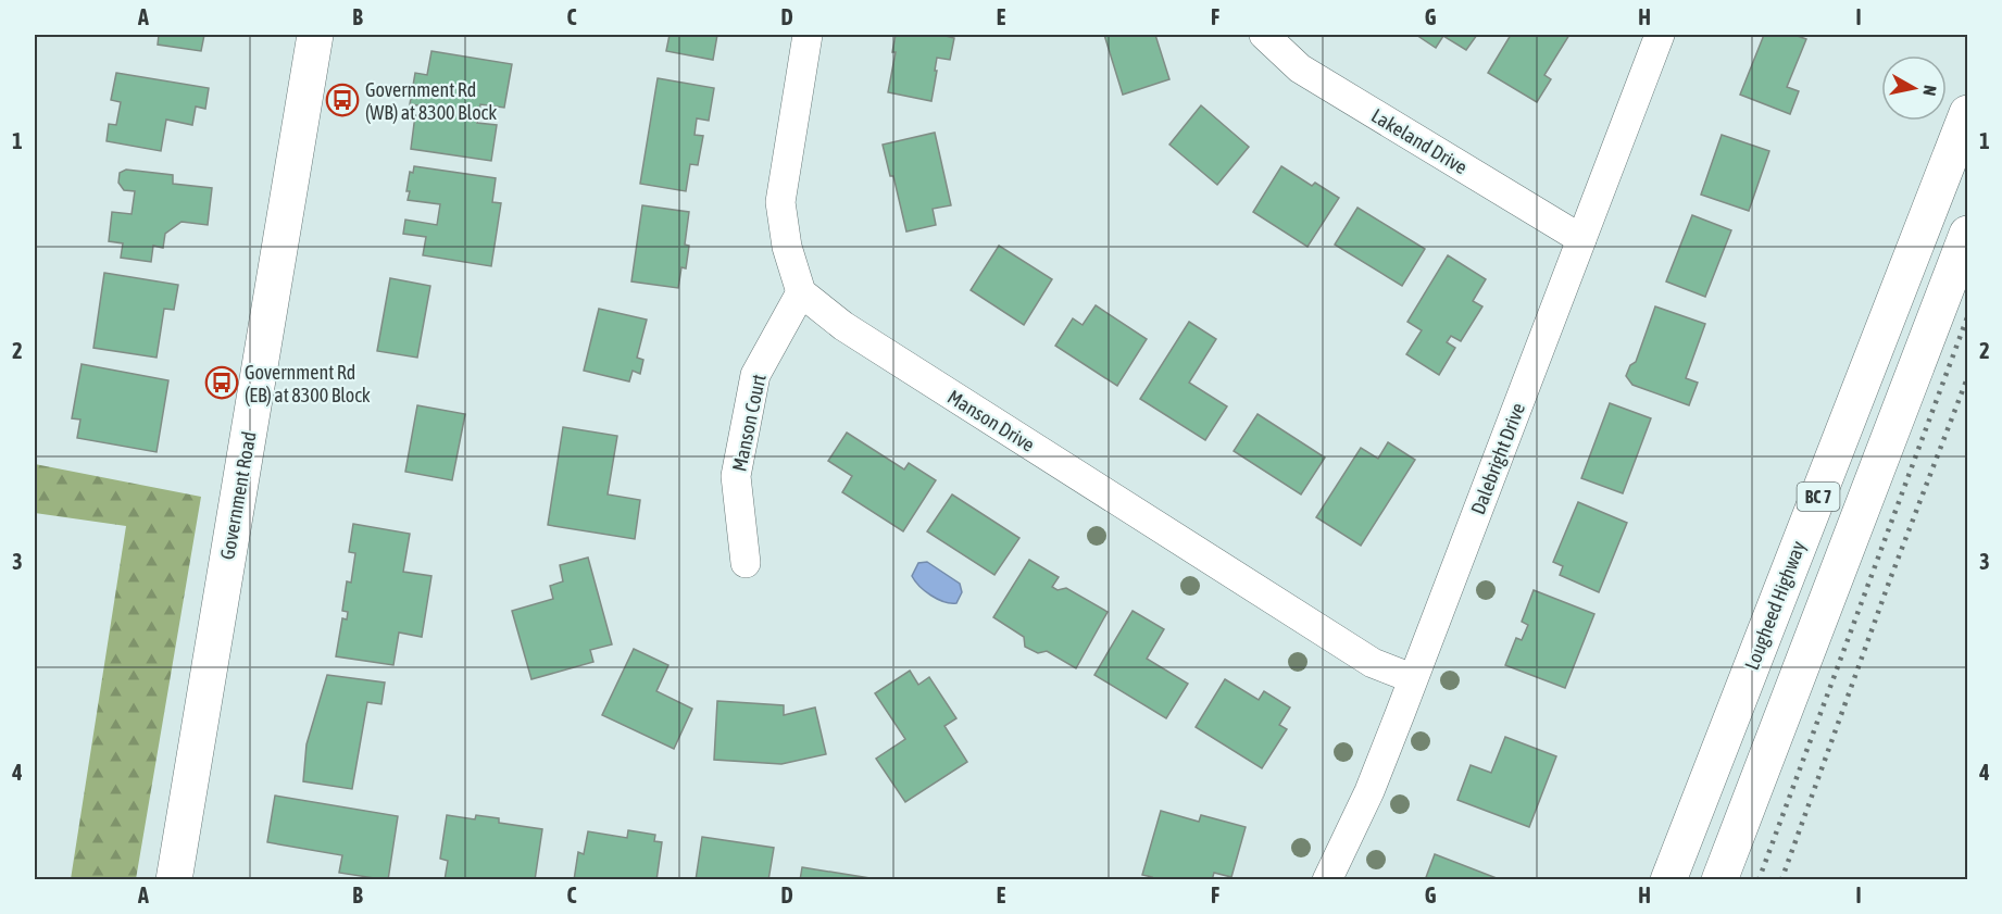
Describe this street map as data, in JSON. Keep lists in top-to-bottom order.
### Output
{
  "streets": {
    "main road": ["Government Road", "BC 7", "Lougheed Highway"],
    "street": [
      "Lakeland Drive",
      "Manson Drive",
      "Manson Court",
      "Dalebright Drive"
    ]
  },
  "crossings": [
    ["Lakeland Drive", "Dalebright Drive"],
    ["Manson Drive", "Manson Court"],
    ["Manson Drive", "Dalebright Drive"]
  ],
  "places": {
    "bus stop": ["Government Rd (WB) at 8300 Block", "Government Rd (EB) at 8300 Block"]
  },
  "north": "right",
  "grid": {
    "columns": [
      "A",
      "B",
      "C",
      "D",
      "E",
      "F",
      "G",
      "H",
      "I"
    ],
    "rows": [
      "1",
      "2",
      "3",
      "4"
    ]
  }
}
